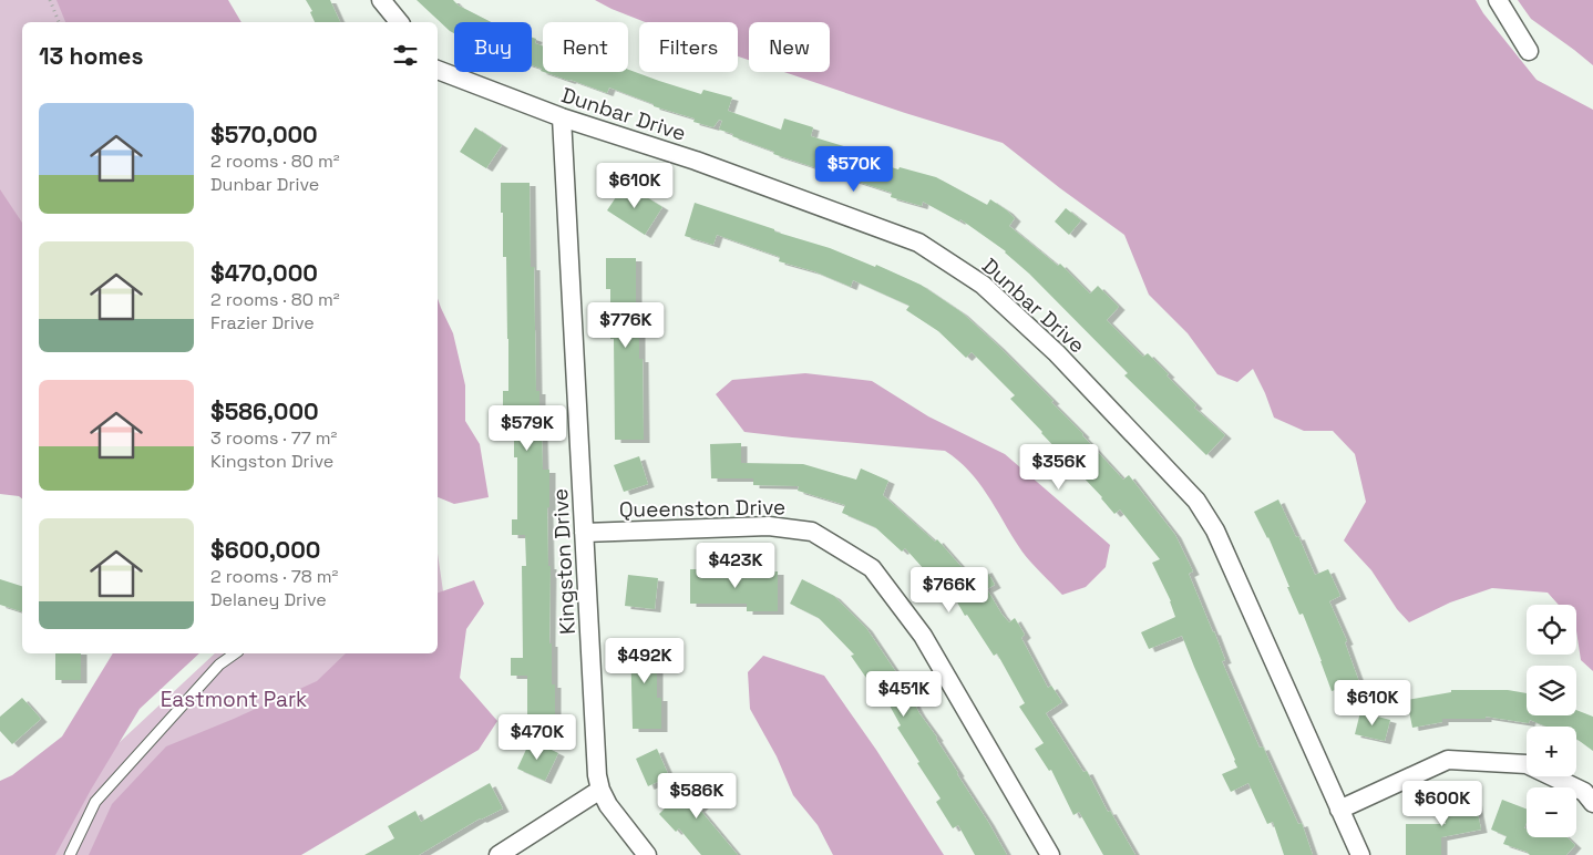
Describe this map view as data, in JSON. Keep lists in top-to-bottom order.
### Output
{
  "streets": {
    "street": ["Dunbar Drive", "Queenston Drive", "Kingston Drive"]
  },
  "crossings": [
    ["Dunbar Drive", "Kingston Drive"],
    ["Queenston Drive", "Kingston Drive"]
  ],
  "parks": ["Eastmont Park"],
  "page": {
    "chip": [
      "Buy",
      "Rent",
      "Filters",
      "New"
    ],
    "heading": "13 homes",
    "list": [
      {
        "name": "$570,000",
        "note": "2 rooms · 80 m² · Dunbar Drive"
      },
      {
        "name": "$470,000",
        "note": "2 rooms · 80 m² · Frazier Drive"
      },
      {
        "name": "$586,000",
        "note": "3 rooms · 77 m² · Kingston Drive"
      },
      {
        "name": "$600,000",
        "note": "2 rooms · 78 m² · Delaney Drive"
      }
    ],
    "price": [
      "$570K",
      "$610K",
      "$776K",
      "$579K",
      "$356K",
      "$423K",
      "$766K",
      "$492K",
      "$451K",
      "$610K",
      "$470K",
      "$586K",
      "$600K"
    ],
    "map_buttons": ["+", "−"]
  }
}
